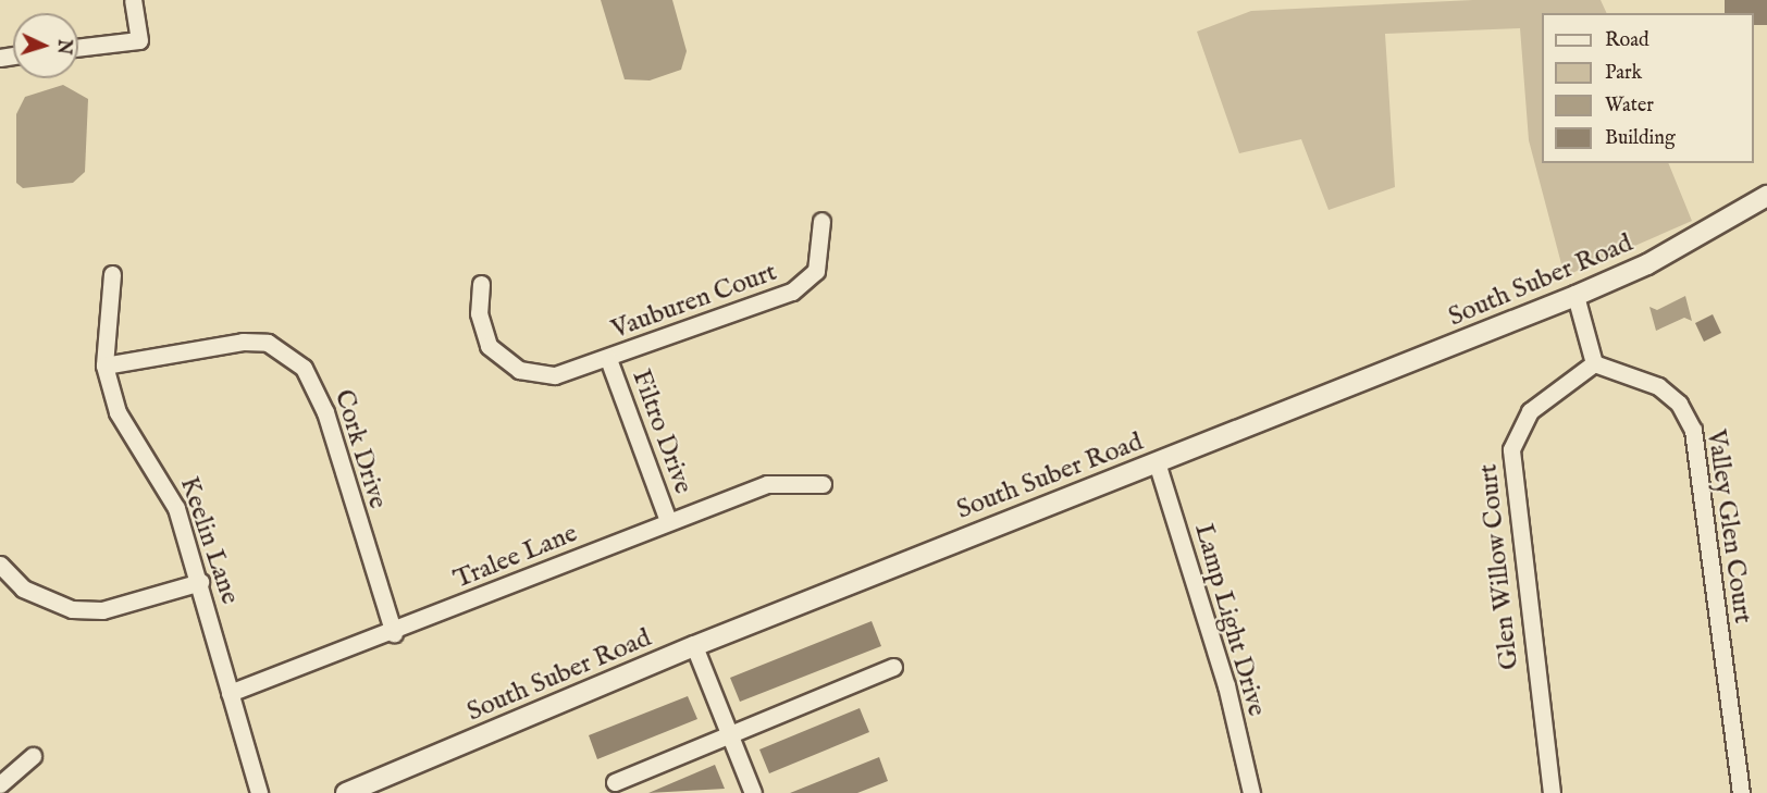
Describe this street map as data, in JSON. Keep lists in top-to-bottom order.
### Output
{
  "streets": {
    "street": [
      "South Suber Road",
      "Vauburen Court",
      "Filtro Drive",
      "Cork Drive",
      "Valley Glen Court",
      "Keelin Lane",
      "Tralee Lane",
      "Glen Willow Court",
      "Lamp Light Drive"
    ]
  },
  "crossings": [
    ["South Suber Road", "Lamp Light Drive"],
    ["Vauburen Court", "Filtro Drive"],
    ["Filtro Drive", "Tralee Lane"],
    ["Cork Drive", "Keelin Lane"],
    ["Cork Drive", "Tralee Lane"],
    ["Valley Glen Court", "Glen Willow Court"],
    ["Keelin Lane", "Tralee Lane"]
  ],
  "legend": [
    "Road",
    "Park",
    "Water",
    "Building"
  ],
  "north": "right"
}
